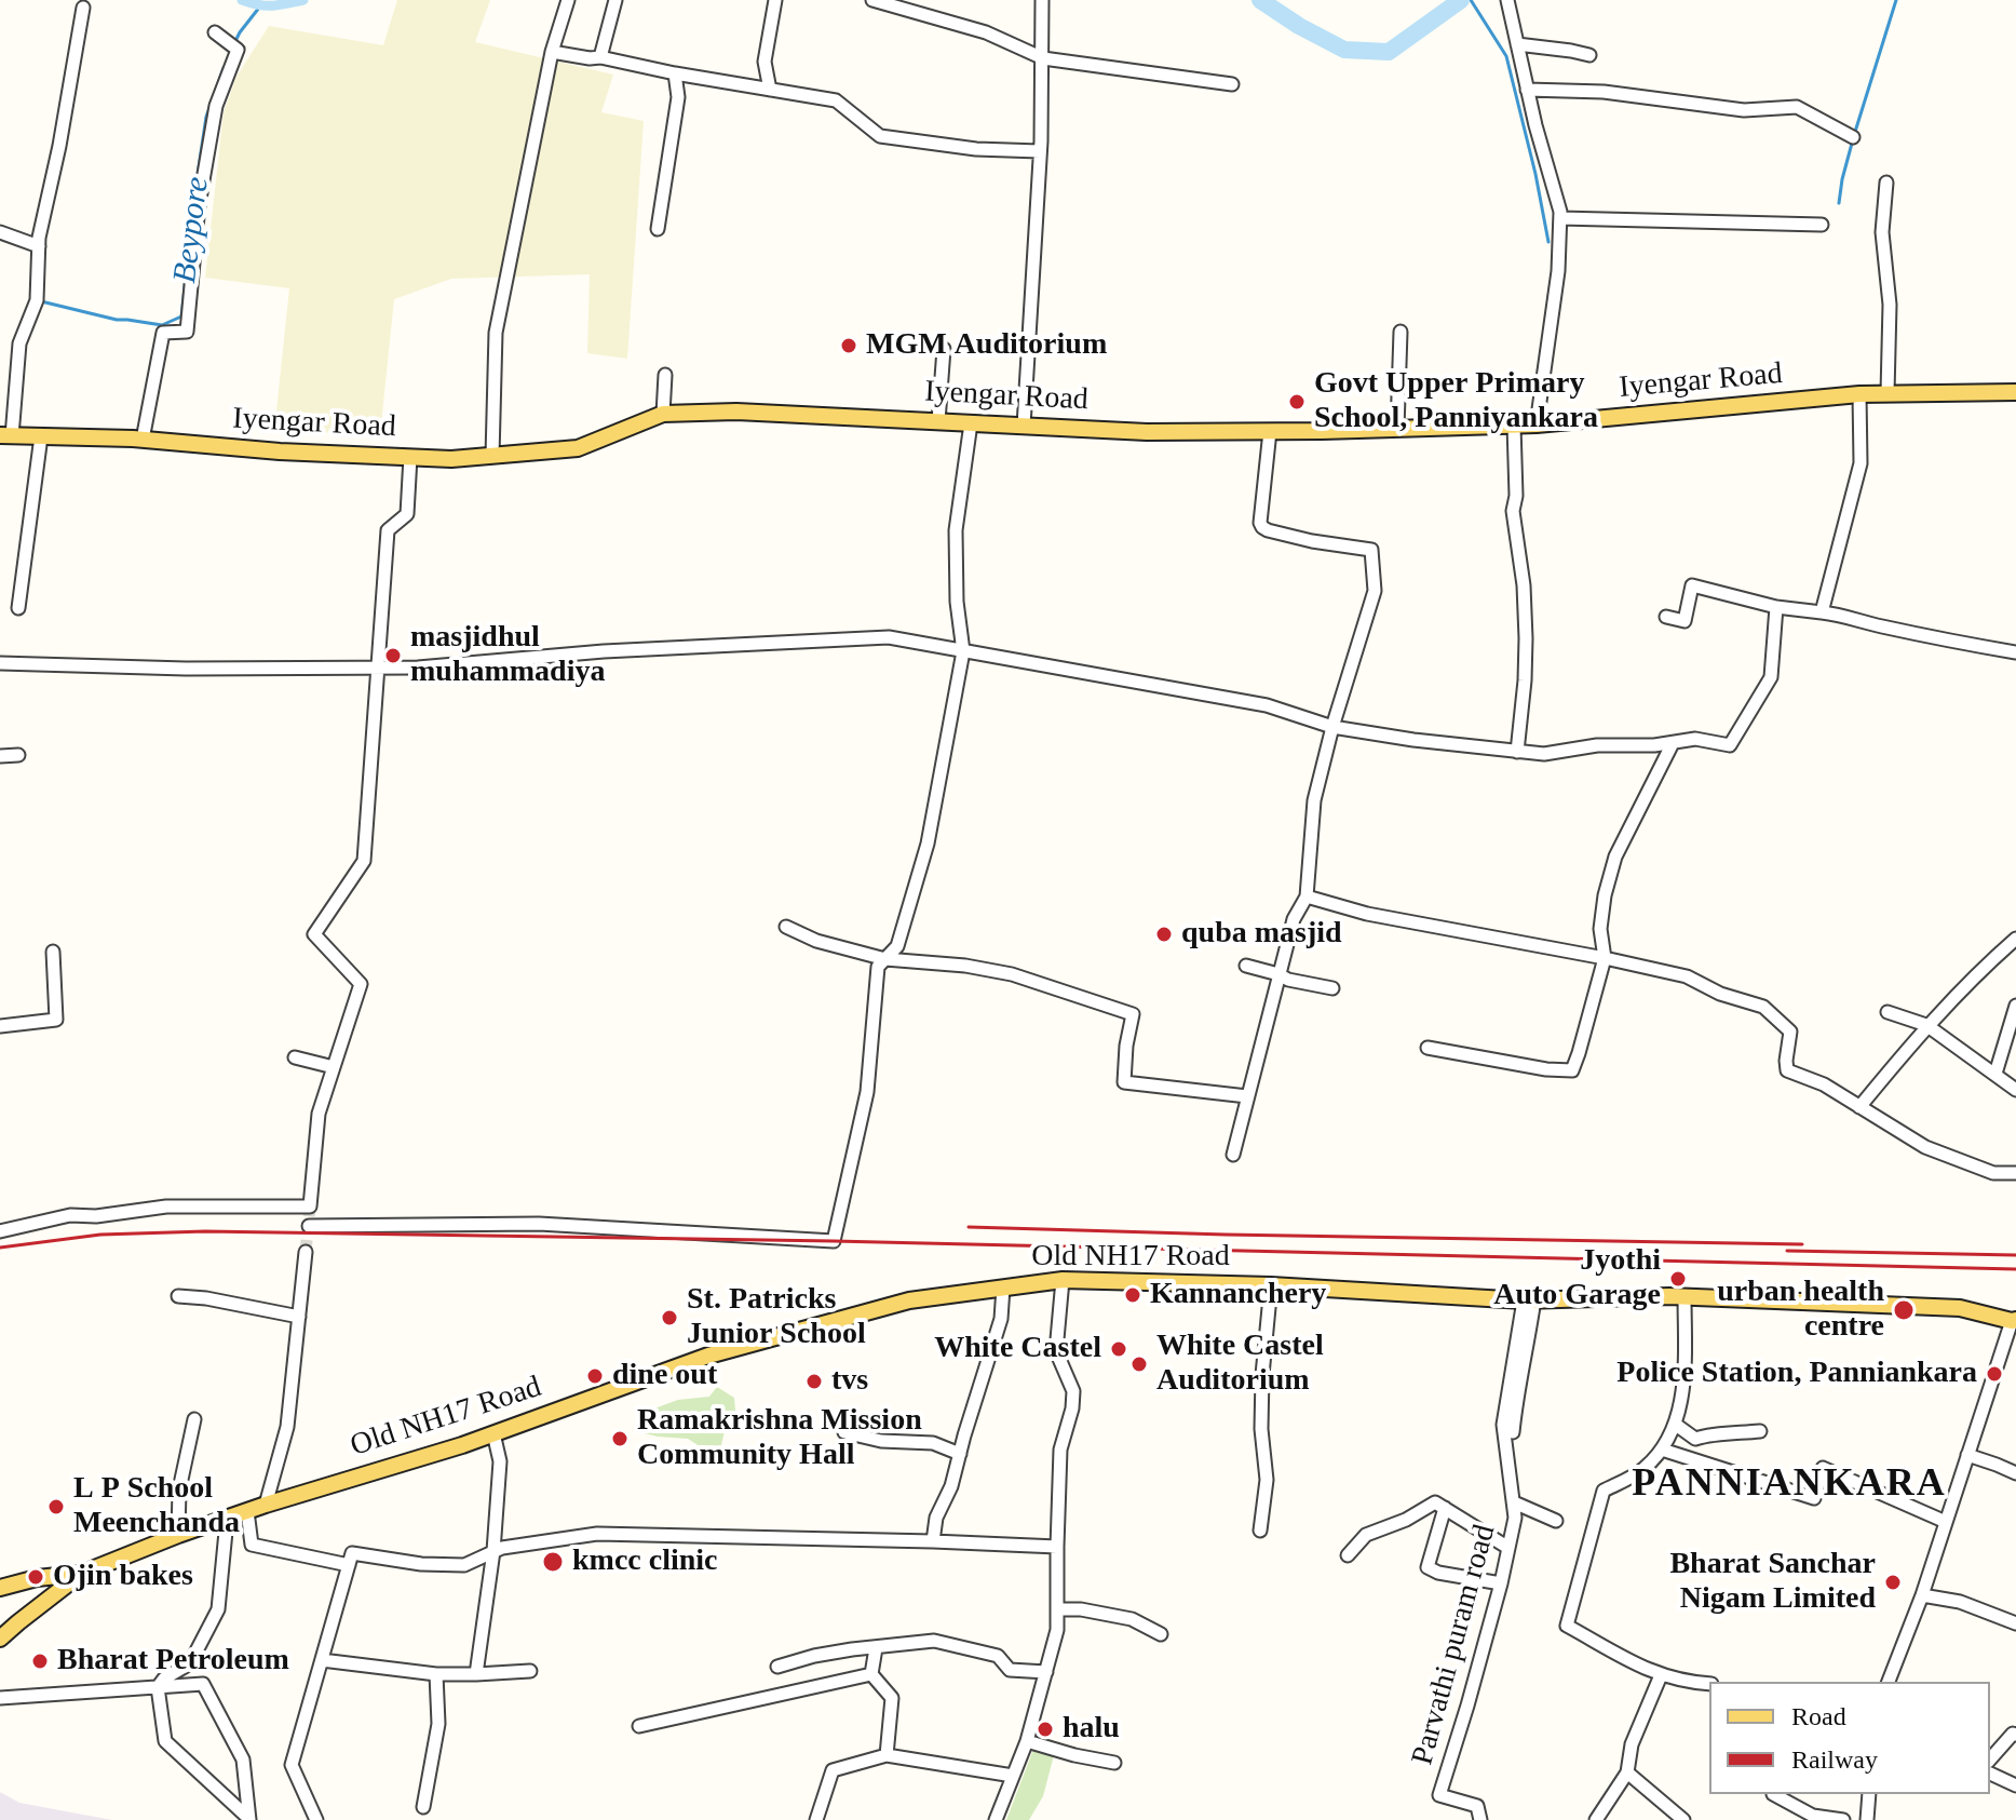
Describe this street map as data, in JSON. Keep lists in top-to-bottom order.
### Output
{
  "streets": {
    "main road": ["Iyengar Road", "Old NH17 Road"],
    "street": ["Parvathi puram road"]
  },
  "crossings": [
    ["Old NH17 Road", "Parvathi puram road"]
  ],
  "districts": ["PANNIANKARA"],
  "water": ["Beypore"],
  "places": [
    "MGM Auditorium",
    "Govt Upper Primary School, Panniyankara",
    "masjidhul muhammadiya",
    "quba masjid",
    "Jyothi Auto Garage",
    "Kannanchery",
    "urban health centre",
    "St. Patricks Junior School",
    "White Castel",
    "White Castel Auditorium",
    "Police Station, Panniankara",
    "dine out",
    "tvs",
    "Ramakrishna Mission Community Hall",
    "L P School Meenchanda",
    "kmcc clinic",
    "Ojin bakes",
    "Bharat Sanchar Nigam Limited",
    "Bharat Petroleum",
    "halu"
  ],
  "legend": ["Road", "Railway"]
}
